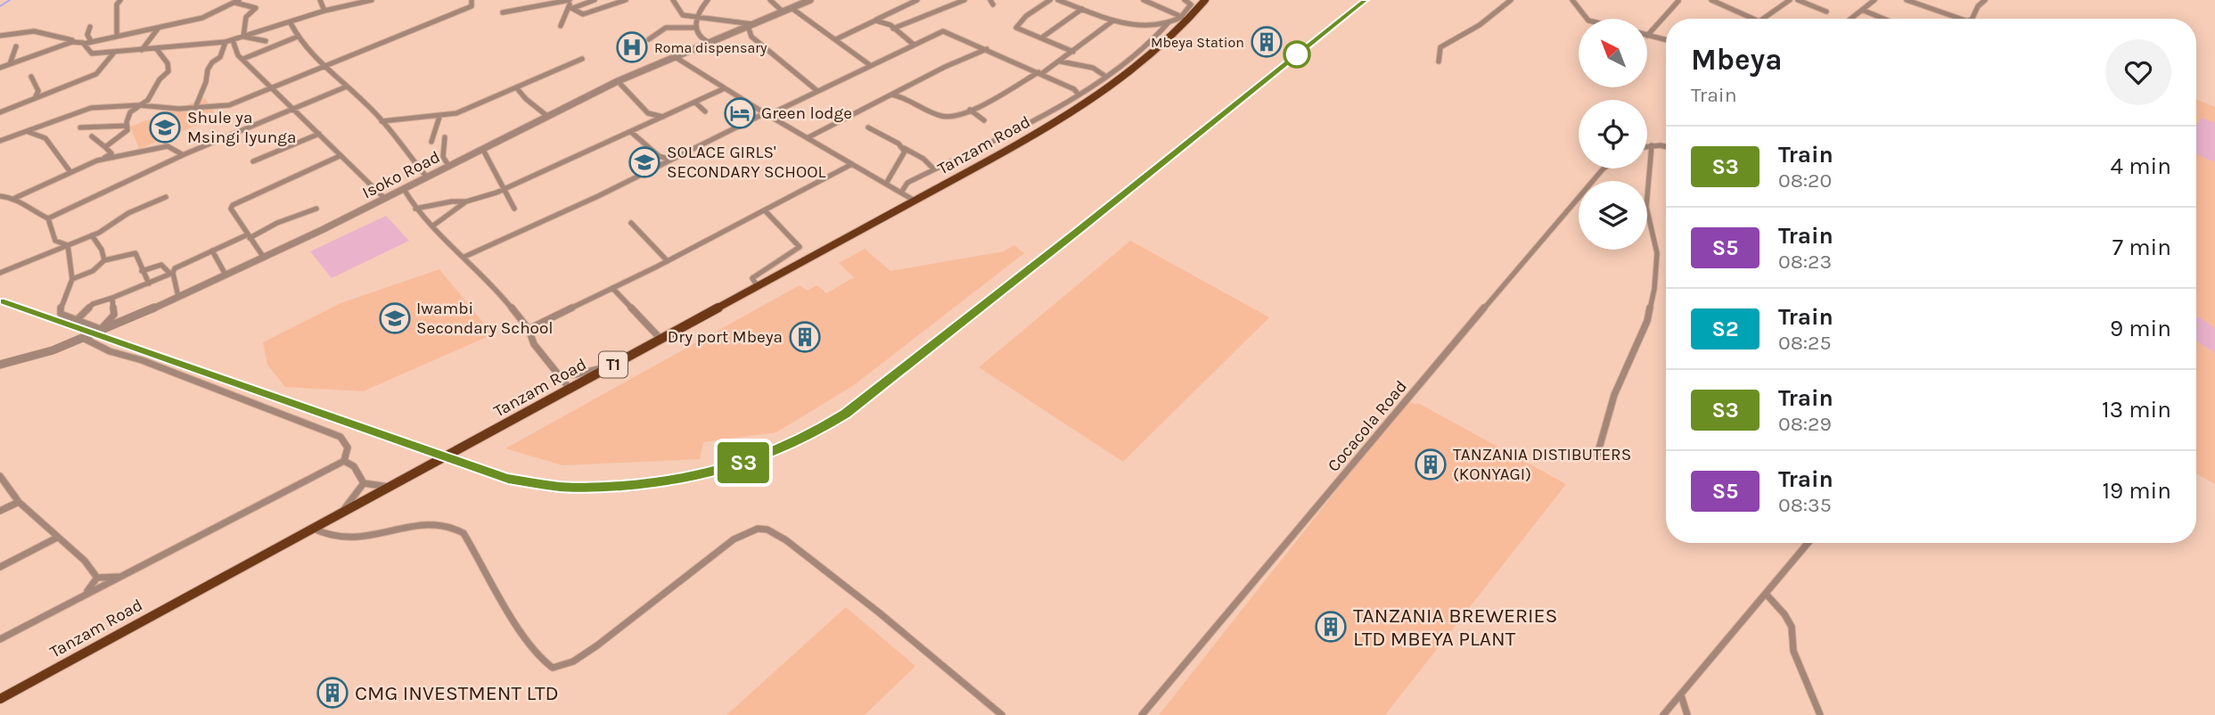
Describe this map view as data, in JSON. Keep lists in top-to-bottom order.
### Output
{
  "streets": {
    "highway": ["Tanzam Road", "T1"],
    "street": ["Isoko Road", "Cocacola Road"]
  },
  "places": {
    "building": [
      "Mbeya Station",
      "Dry port Mbeya",
      "TANZANIA DISTIBUTERS (KONYAGI)",
      "TANZANIA BREWERIES LTD MBEYA PLANT",
      "CMG INVESTMENT LTD"
    ],
    "hospital": ["Roma dispensary"],
    "hotel": ["Green lodge"],
    "school or university": ["Shule ya Msingi Iyunga", "SOLACE GIRLS' SECONDARY SCHOOL", "Iwambi Secondary School"]
  },
  "north": "top left",
  "page": {
    "on_map": "S3",
    "heading": ["Mbeya", "Train"],
    "list": [
      {
        "mark": "S3",
        "name": "Train",
        "note": "08:20",
        "value": "4 min"
      },
      {
        "mark": "S5",
        "name": "Train",
        "note": "08:23",
        "value": "7 min"
      },
      {
        "mark": "S2",
        "name": "Train",
        "note": "08:25",
        "value": "9 min"
      },
      {
        "mark": "S3",
        "name": "Train",
        "note": "08:29",
        "value": "13 min"
      },
      {
        "mark": "S5",
        "name": "Train",
        "note": "08:35",
        "value": "19 min"
      }
    ]
  }
}
